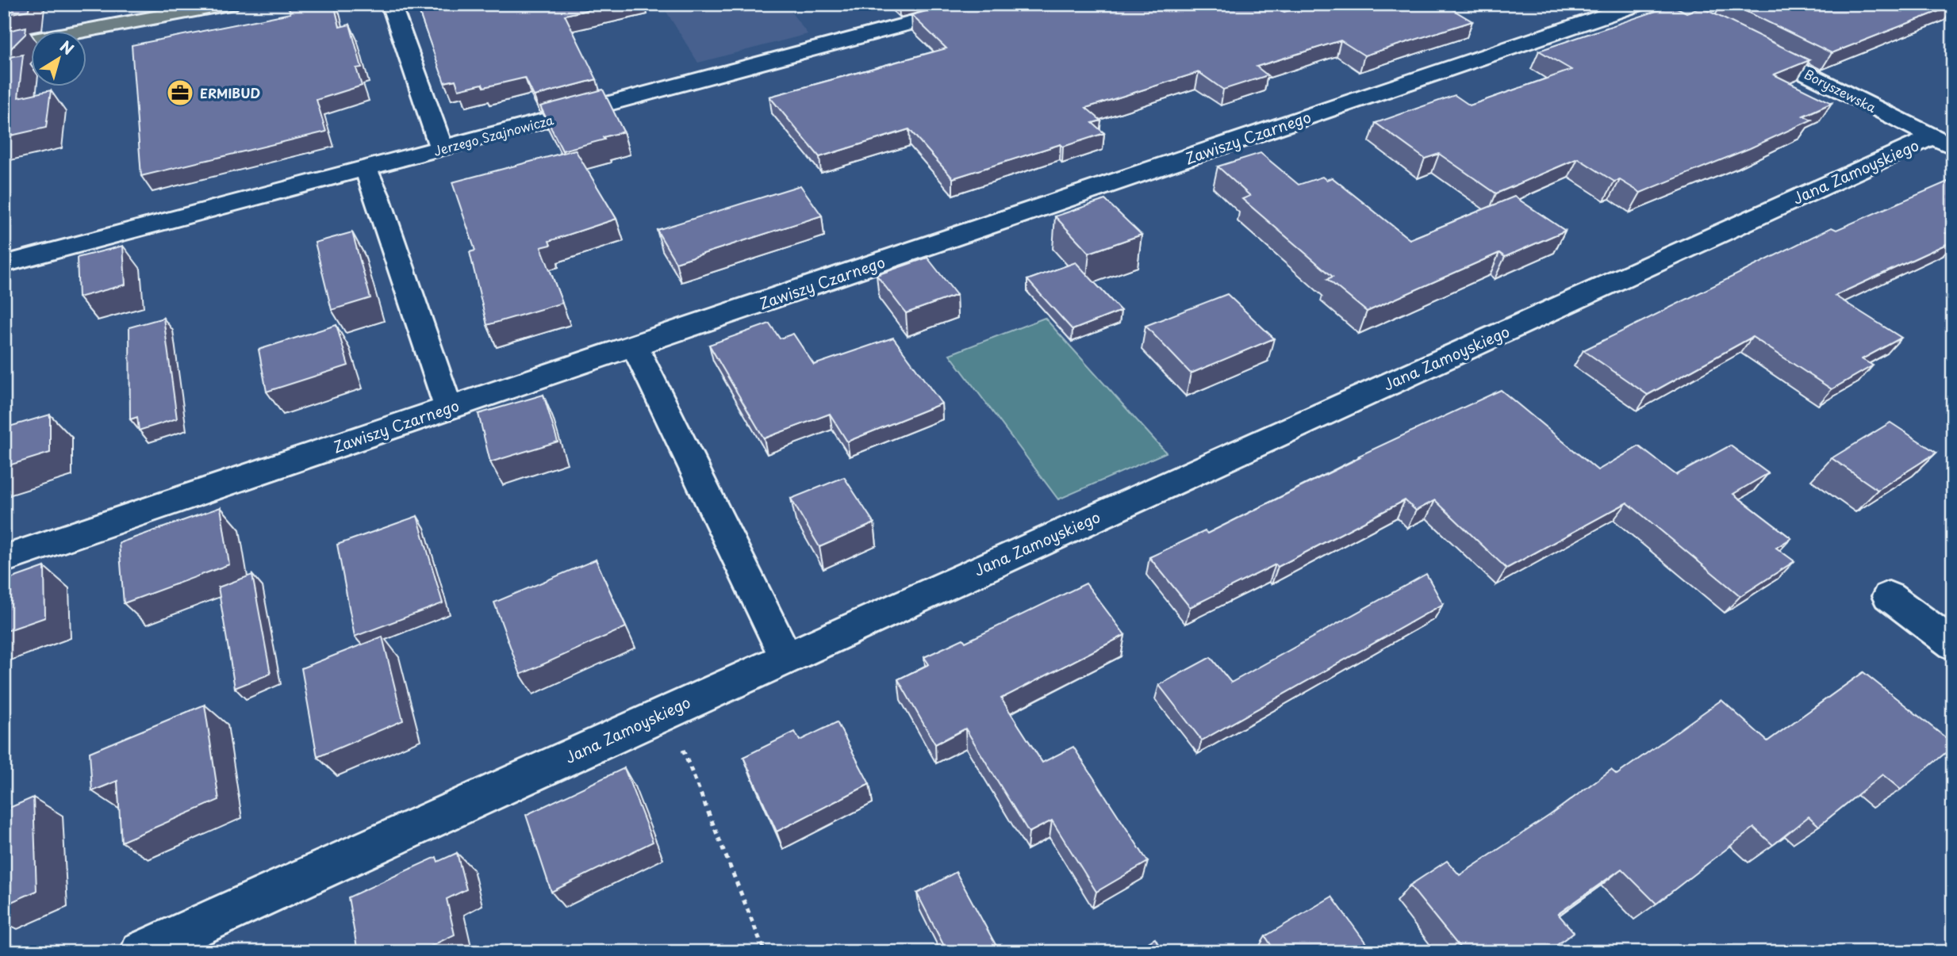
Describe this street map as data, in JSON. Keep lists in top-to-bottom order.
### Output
{
  "streets": {
    "street": [
      "Boryszewska",
      "Jerzego Szajnowicza",
      "Zawiszy Czarnego",
      "Jana Zamoyskiego"
    ]
  },
  "crossings": [
    ["Boryszewska", "Jana Zamoyskiego"]
  ],
  "places": {
    "office": ["ERMIBUD"]
  },
  "north": "top right"
}
